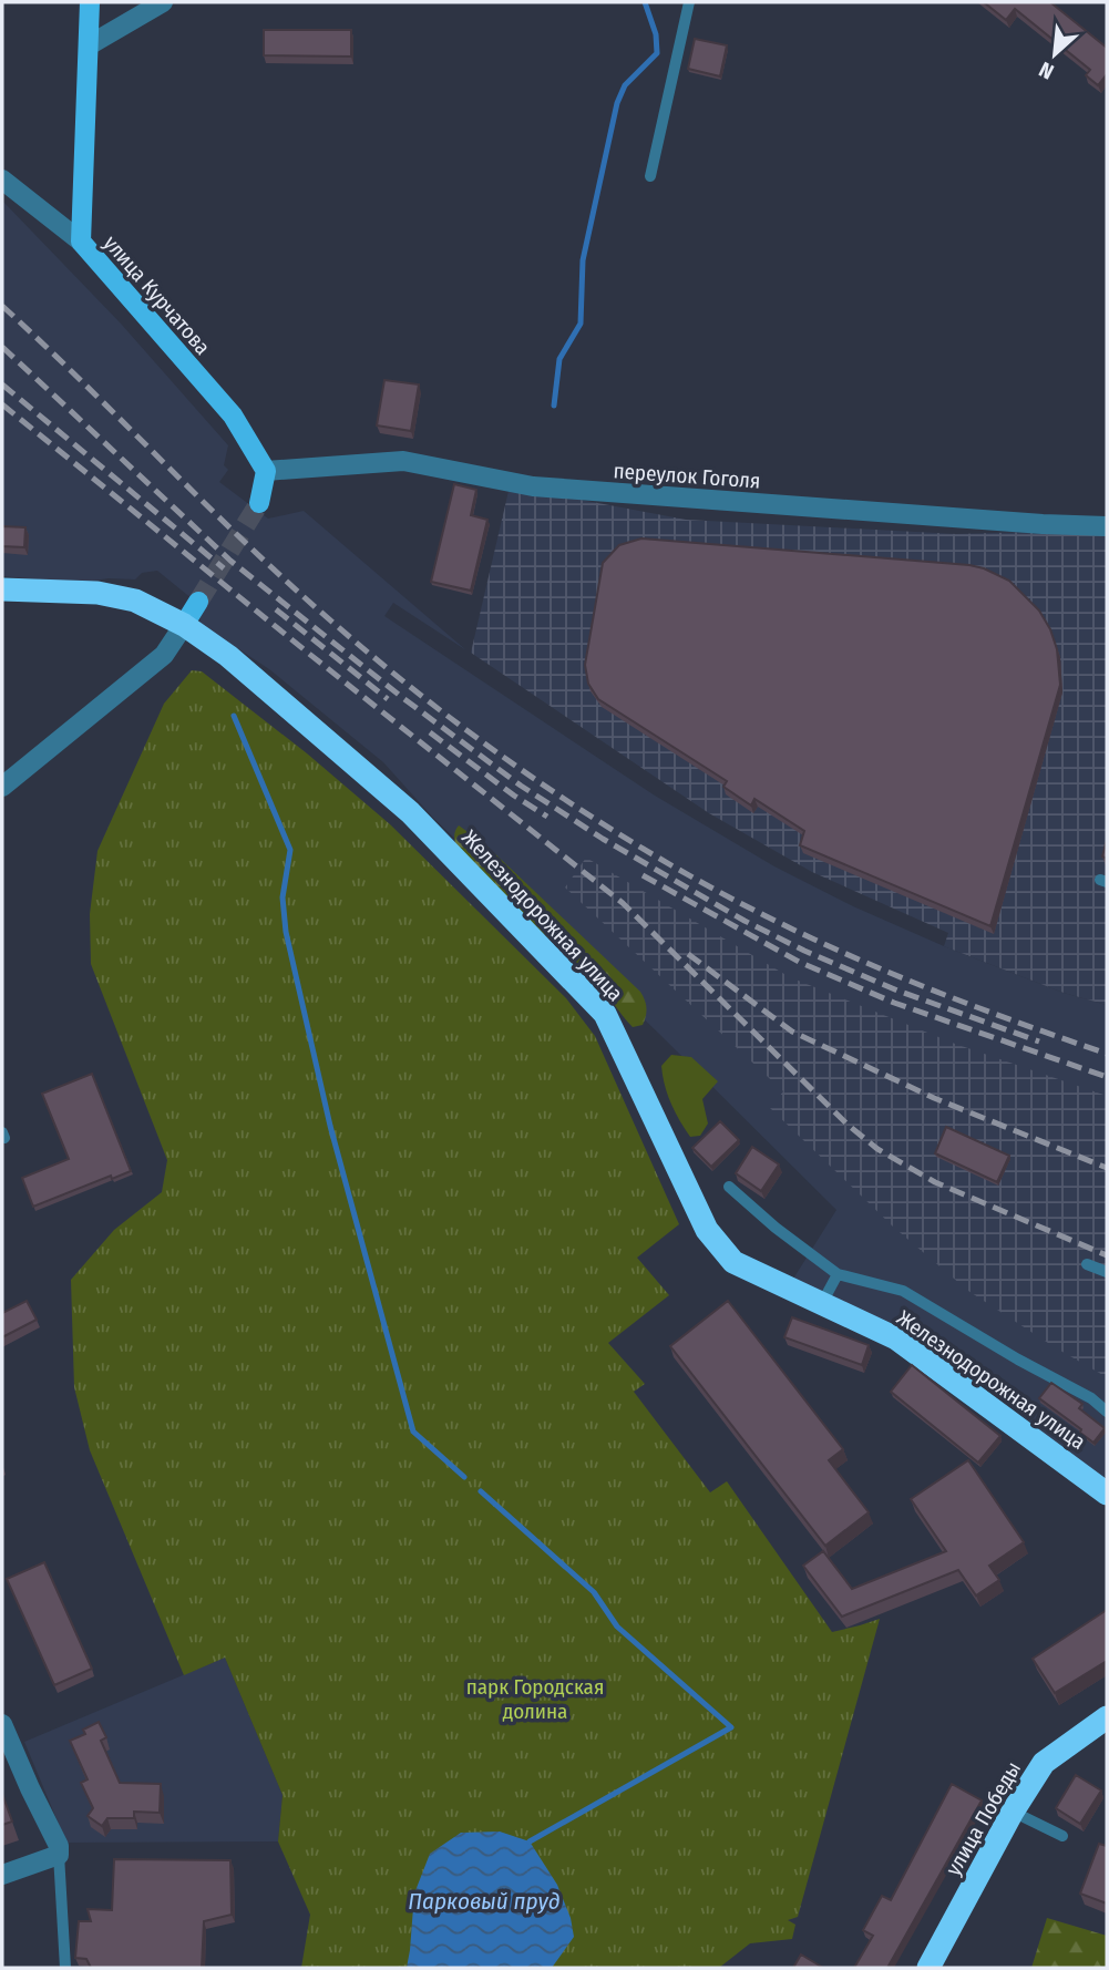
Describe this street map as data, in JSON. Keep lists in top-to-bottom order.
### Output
{
  "streets": {
    "highway": ["Железнодорожная улица", "улица Победы"],
    "main road": ["улица Курчатова"],
    "street": ["переулок Гоголя"]
  },
  "crossings": [
    ["улица Курчатова", "переулок Гоголя"]
  ],
  "water": ["Парковый пруд"],
  "parks": ["парк Городская долина"],
  "north": "bottom left"
}
